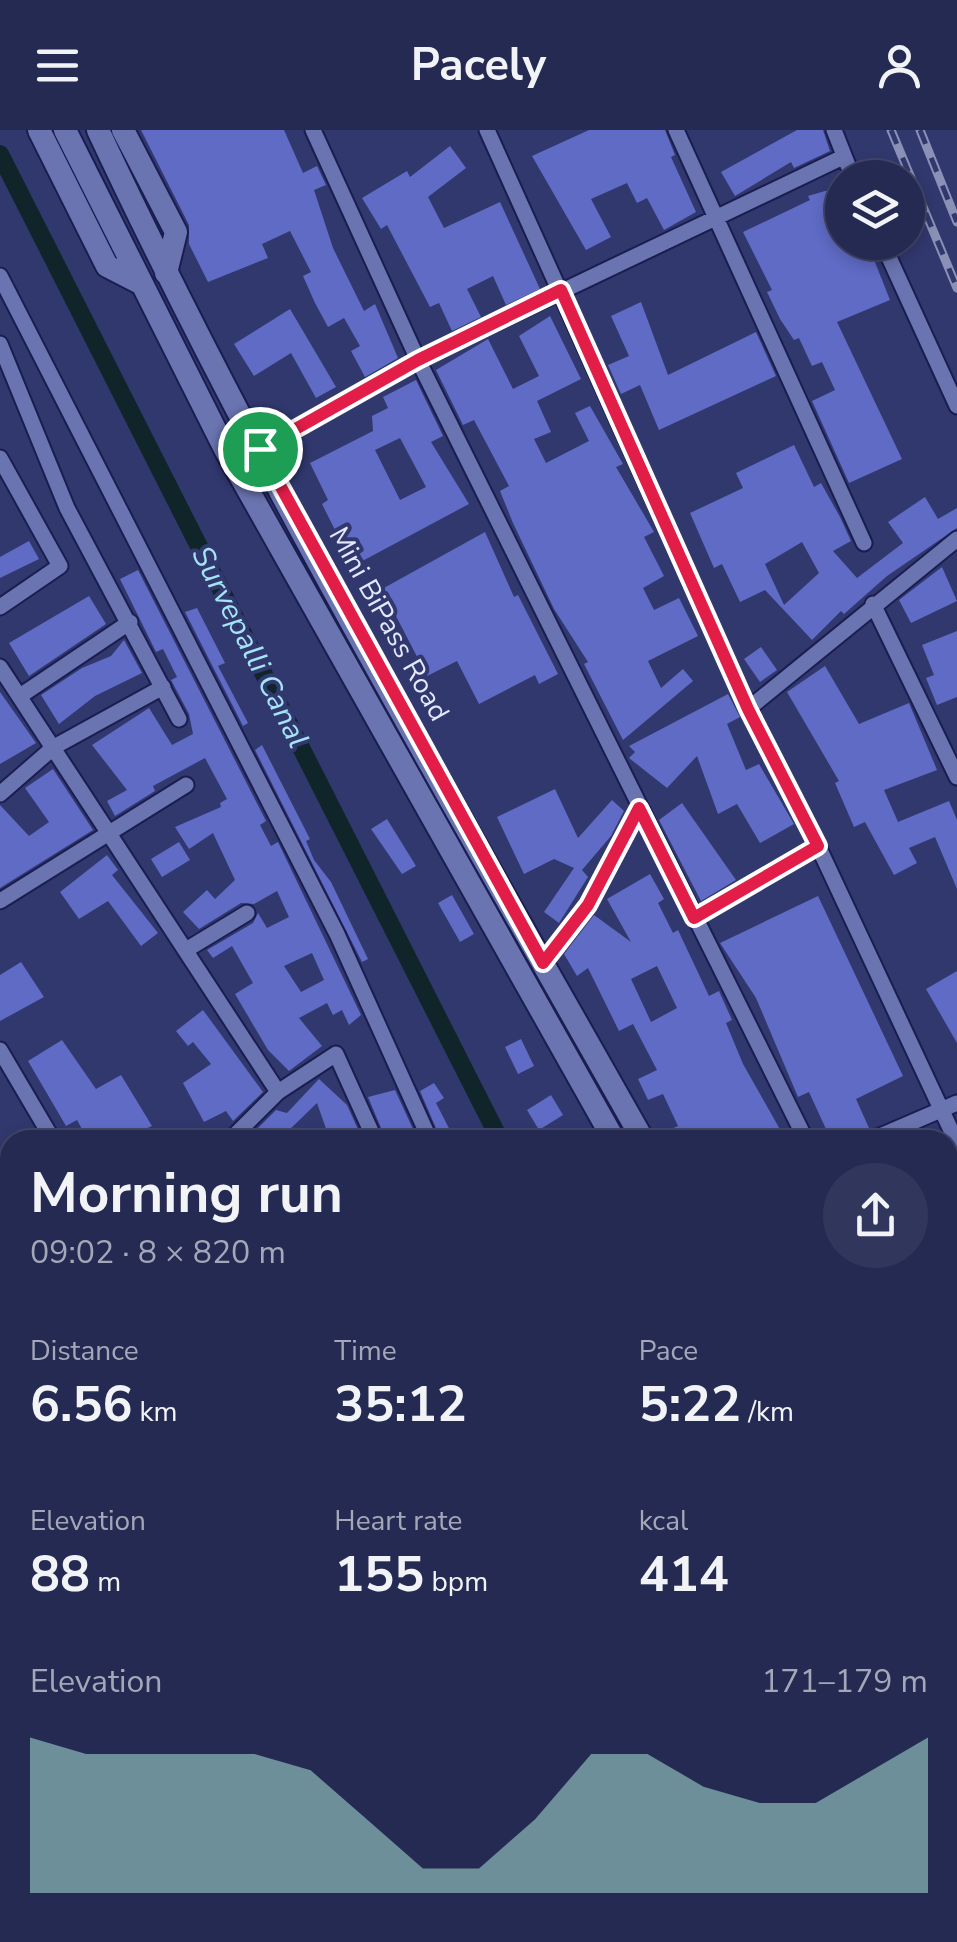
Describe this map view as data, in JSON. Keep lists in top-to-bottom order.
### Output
{
  "streets": {
    "main road": ["Mini BiPass Road"]
  },
  "water": ["Survepalli Canal"],
  "page": {
    "header": "Pacely",
    "heading": ["Morning run", "09:02 · 8 × 820 m"],
    "stats": [
      ["Distance", "6.56 km"],
      ["Time", "35:12"],
      ["Pace", "5:22 /km"],
      ["Elevation", "88 m"],
      ["Heart rate", "155 bpm"],
      ["kcal", "414"]
    ],
    "chart": ["Elevation", "171–179 m"]
  }
}
